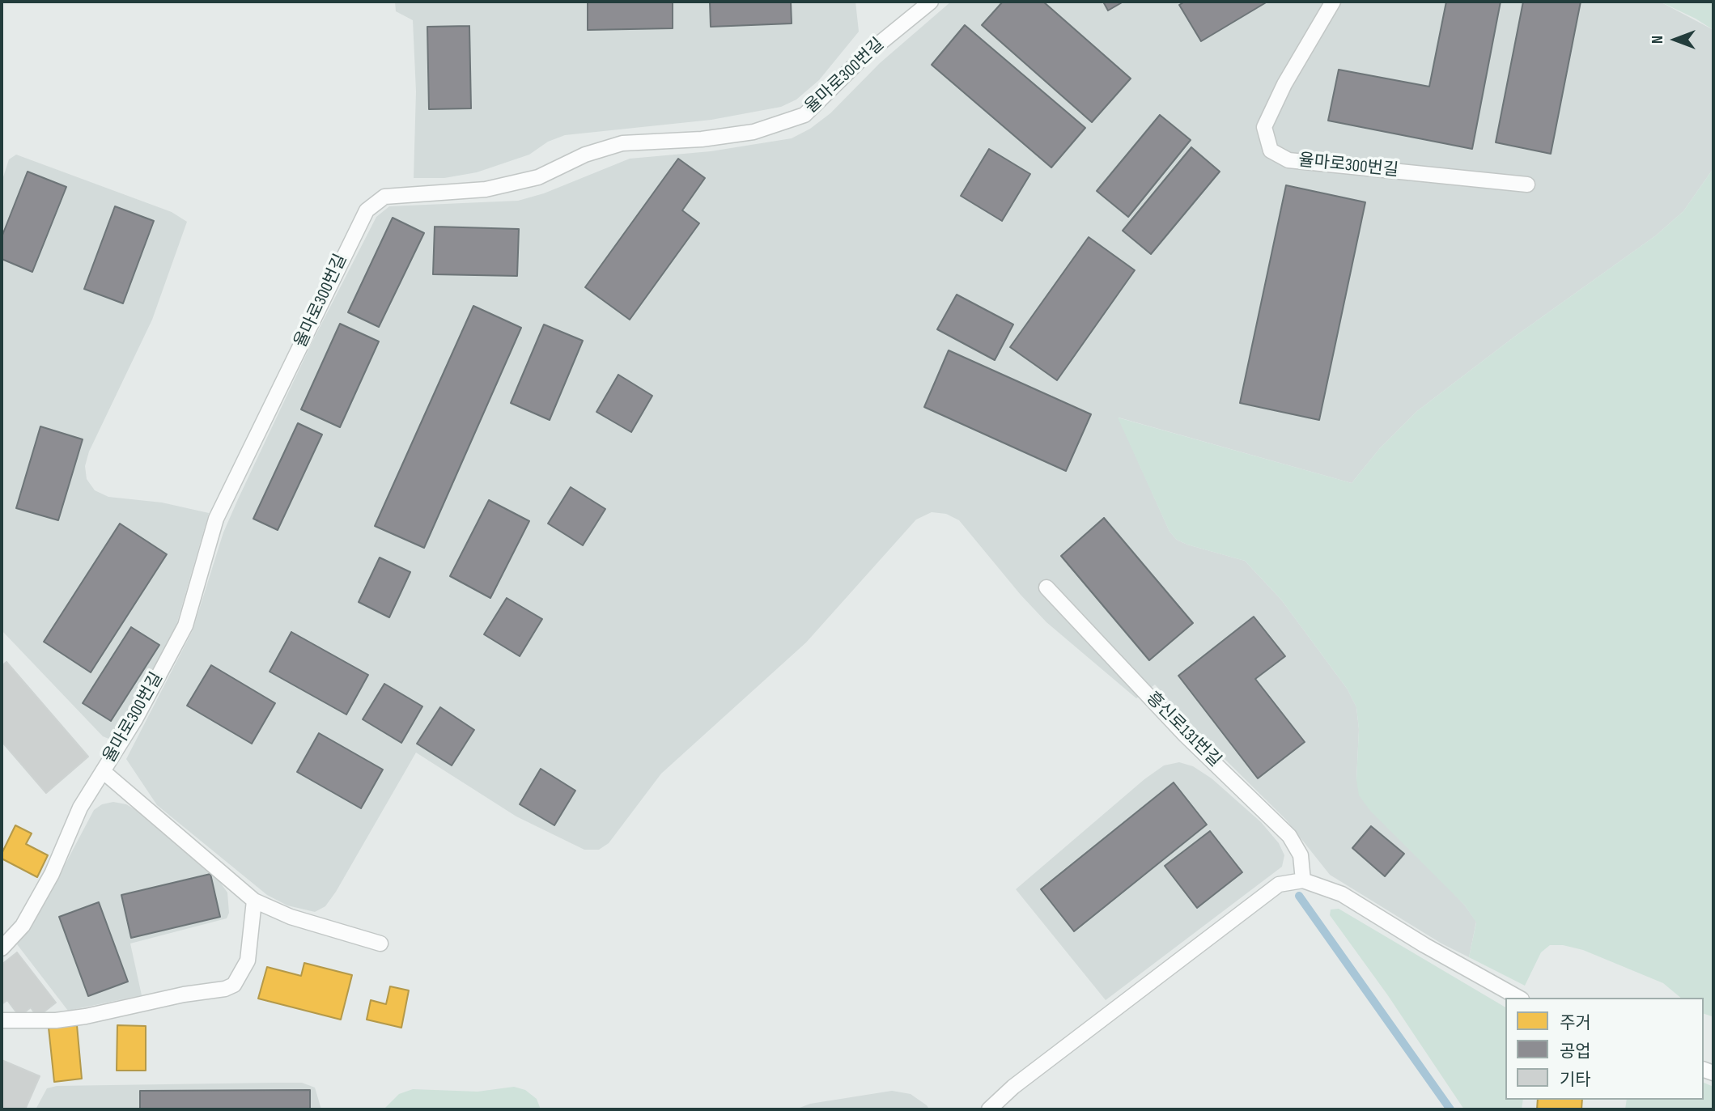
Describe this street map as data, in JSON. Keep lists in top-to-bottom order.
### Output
{
  "streets": {
    "lane": ["율마로300번길", "흥신로131번길"]
  },
  "legend": ["주거", "공업", "기타"],
  "north": "left"
}
